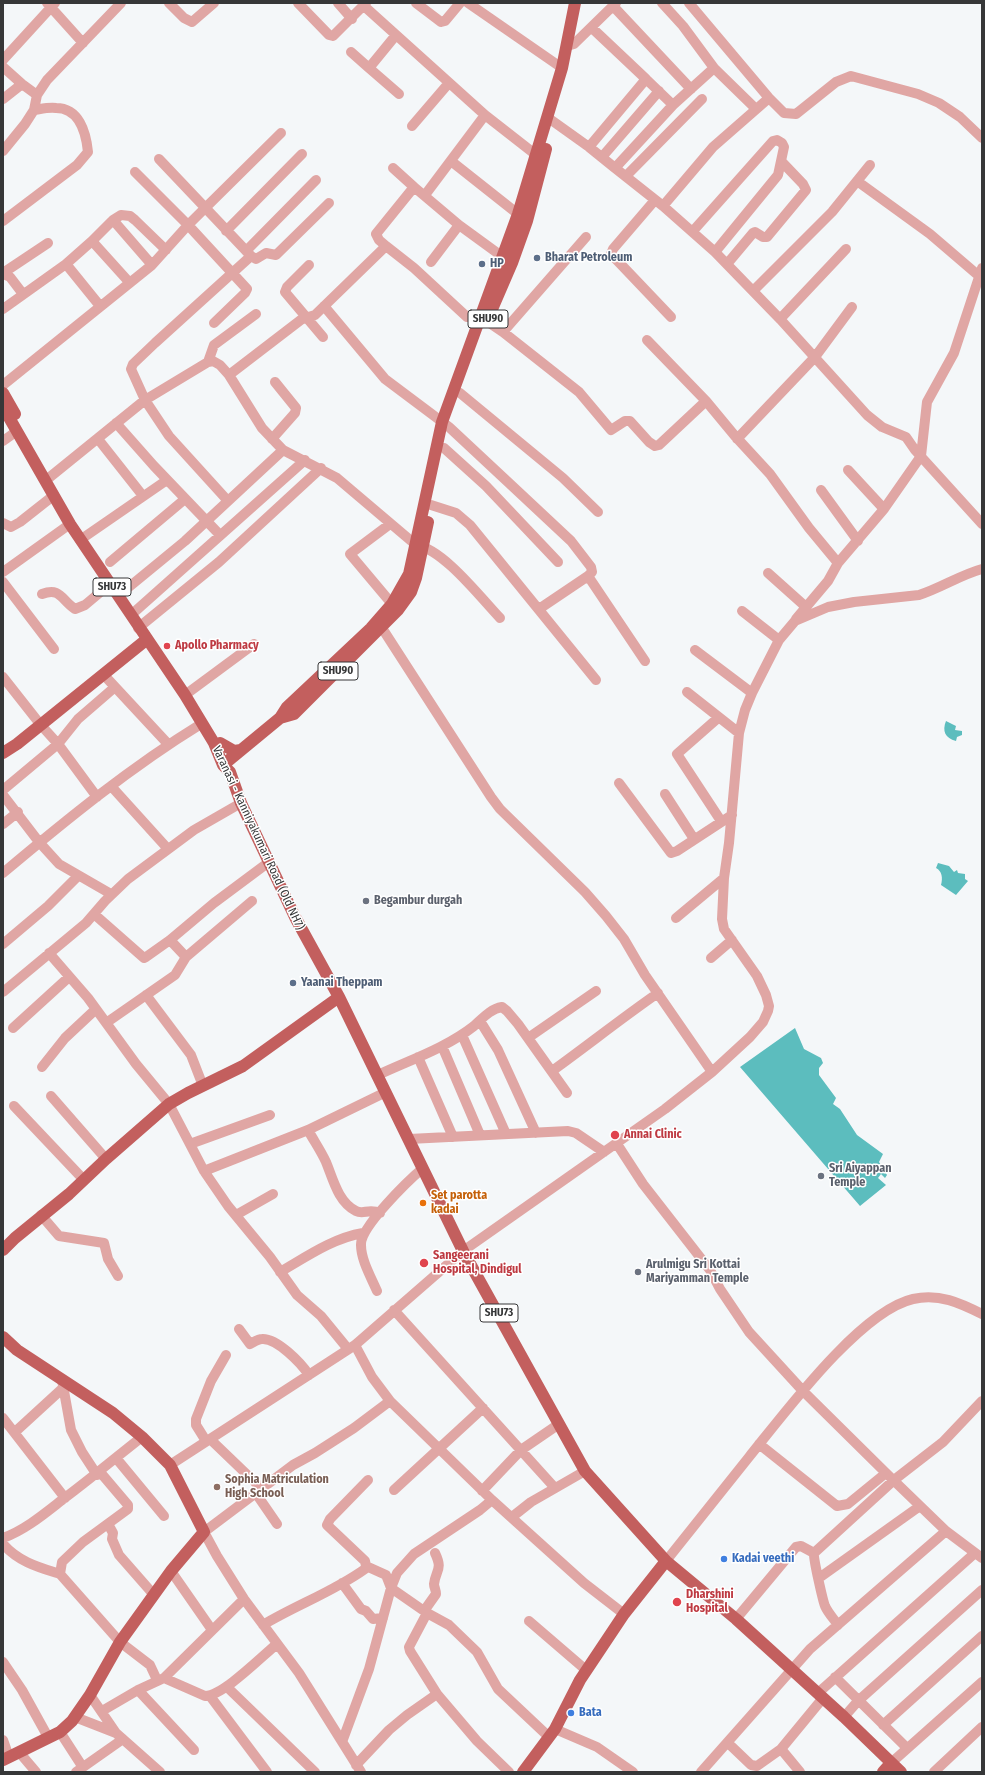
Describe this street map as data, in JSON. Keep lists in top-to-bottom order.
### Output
{
  "streets": {
    "main road": ["SHU90", "SHU73", "Varanasi - Kanniyakumari Road (Old NH7)"]
  },
  "crossings": [
    ["SHU90", "Varanasi - Kanniyakumari Road (Old NH7)"]
  ],
  "places": [
    "Bharat Petroleum",
    "HP",
    "Apollo Pharmacy",
    "Begambur durgah",
    "Yaanai Theppam",
    "Annai Clinic",
    "Sri Aiyappan Temple",
    "Set parotta kadai",
    "Sangeerani Hospital, Dindigul",
    "Arulmigu Sri Kottai Mariyamman Temple",
    "Sophia Matriculation High School",
    "Kadai veethi",
    "Dharshini Hospital",
    "Bata"
  ]
}
